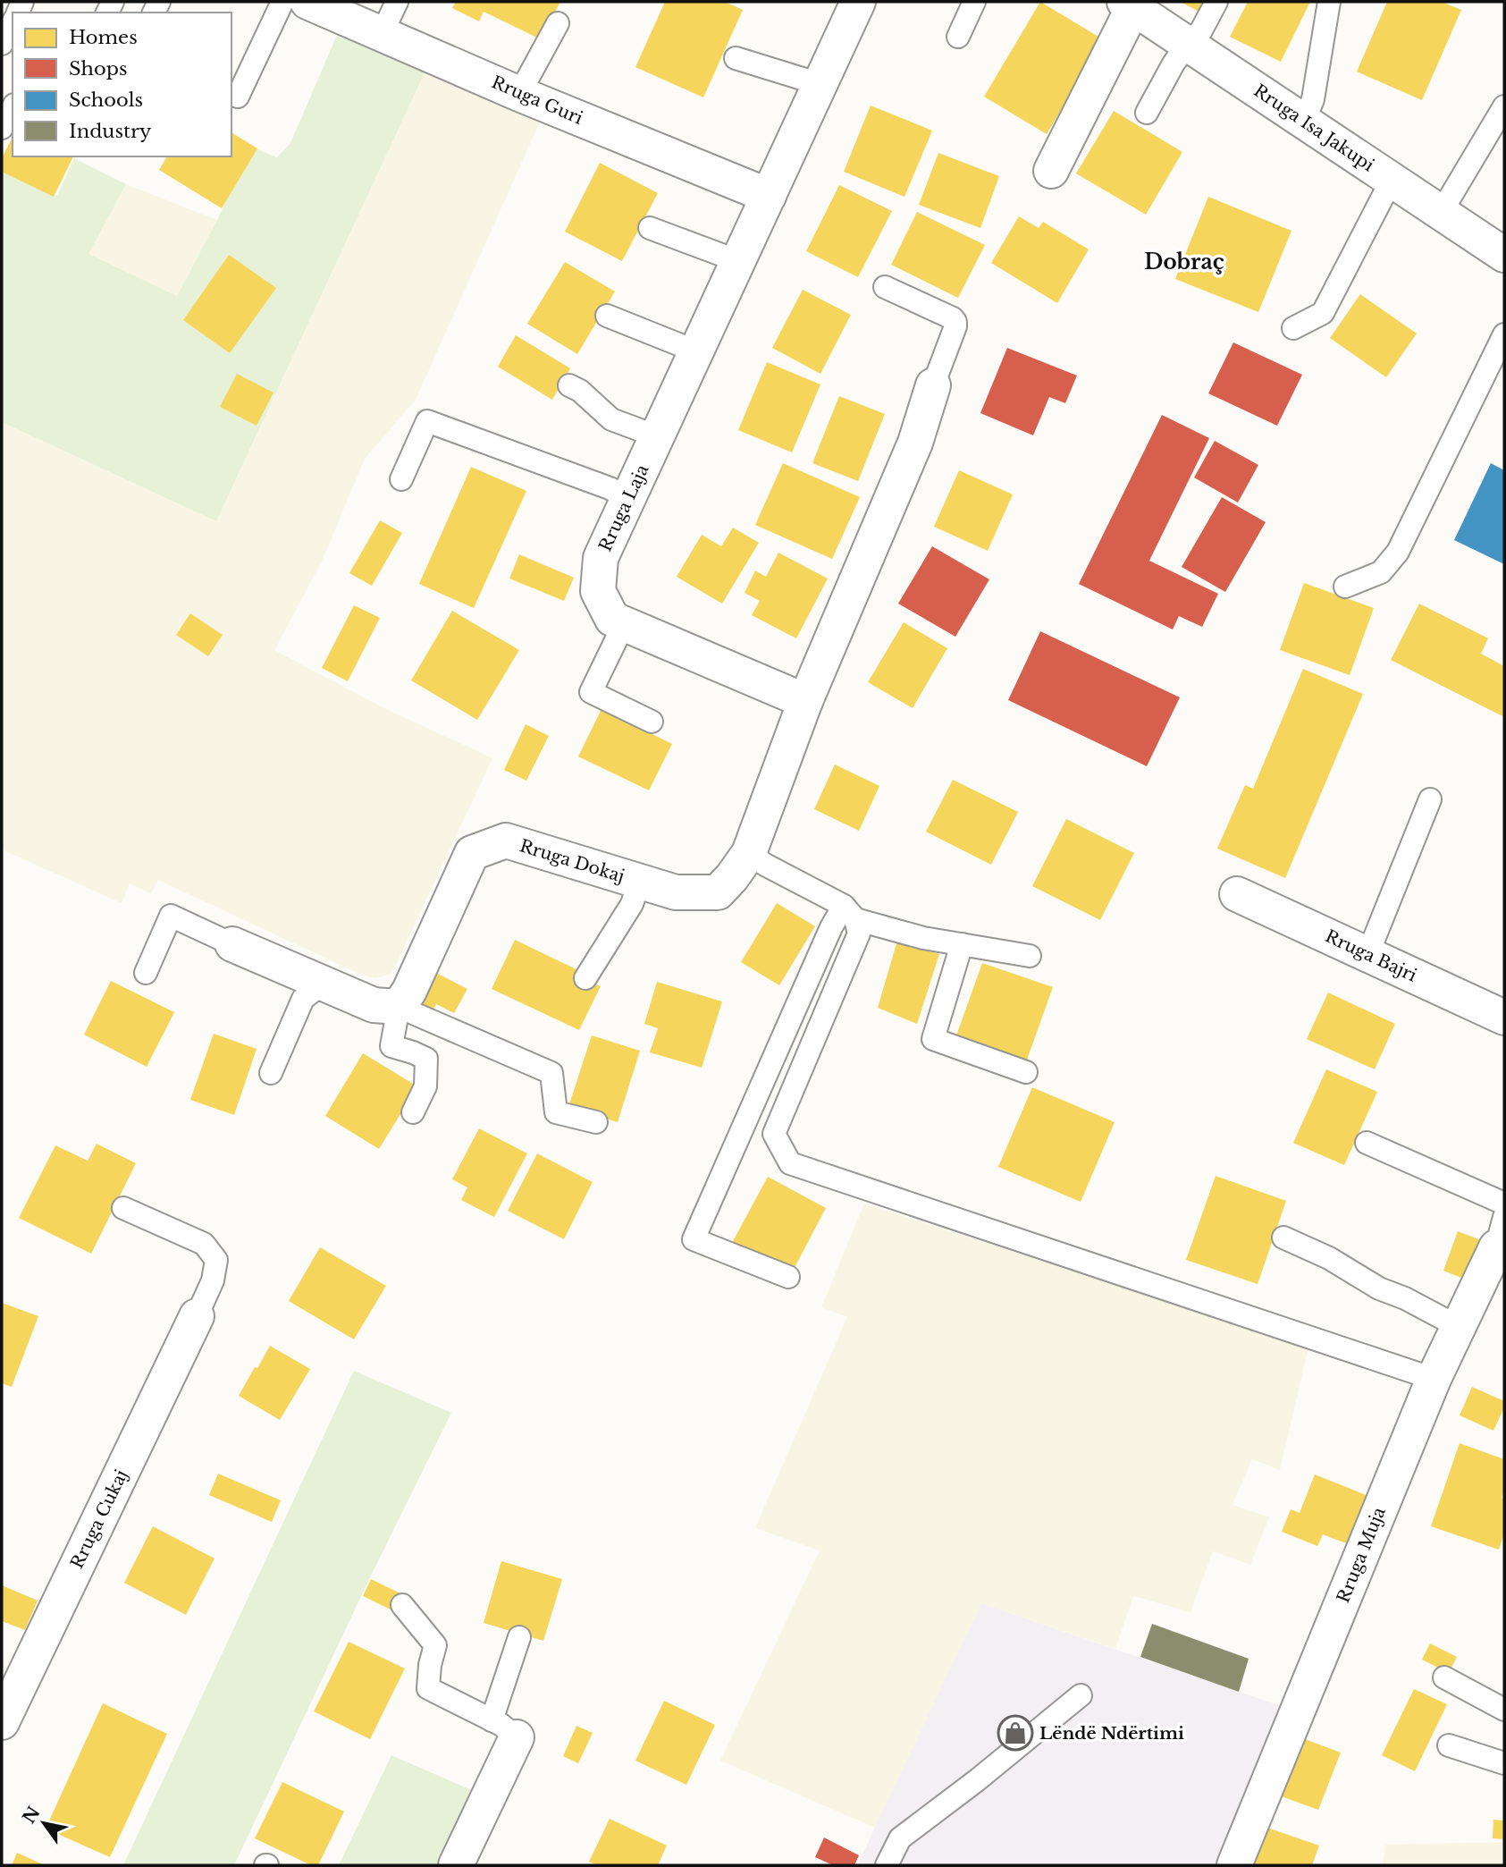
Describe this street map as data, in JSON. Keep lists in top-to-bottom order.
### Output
{
  "streets": {
    "street": [
      "Rruga Guri",
      "Rruga Isa Jakupi",
      "Rruga Laja",
      "Rruga Dokaj",
      "Rruga Bajri",
      "Rruga Cukaj",
      "Rruga Muja"
    ]
  },
  "crossings": [
    ["Rruga Guri", "Rruga Laja"],
    ["Rruga Laja", "Rruga Dokaj"]
  ],
  "districts": ["Dobraç"],
  "places": {
    "shop": ["Lëndë Ndërtimi"]
  },
  "legend": [
    "Homes",
    "Shops",
    "Schools",
    "Industry"
  ],
  "north": "top left"
}
